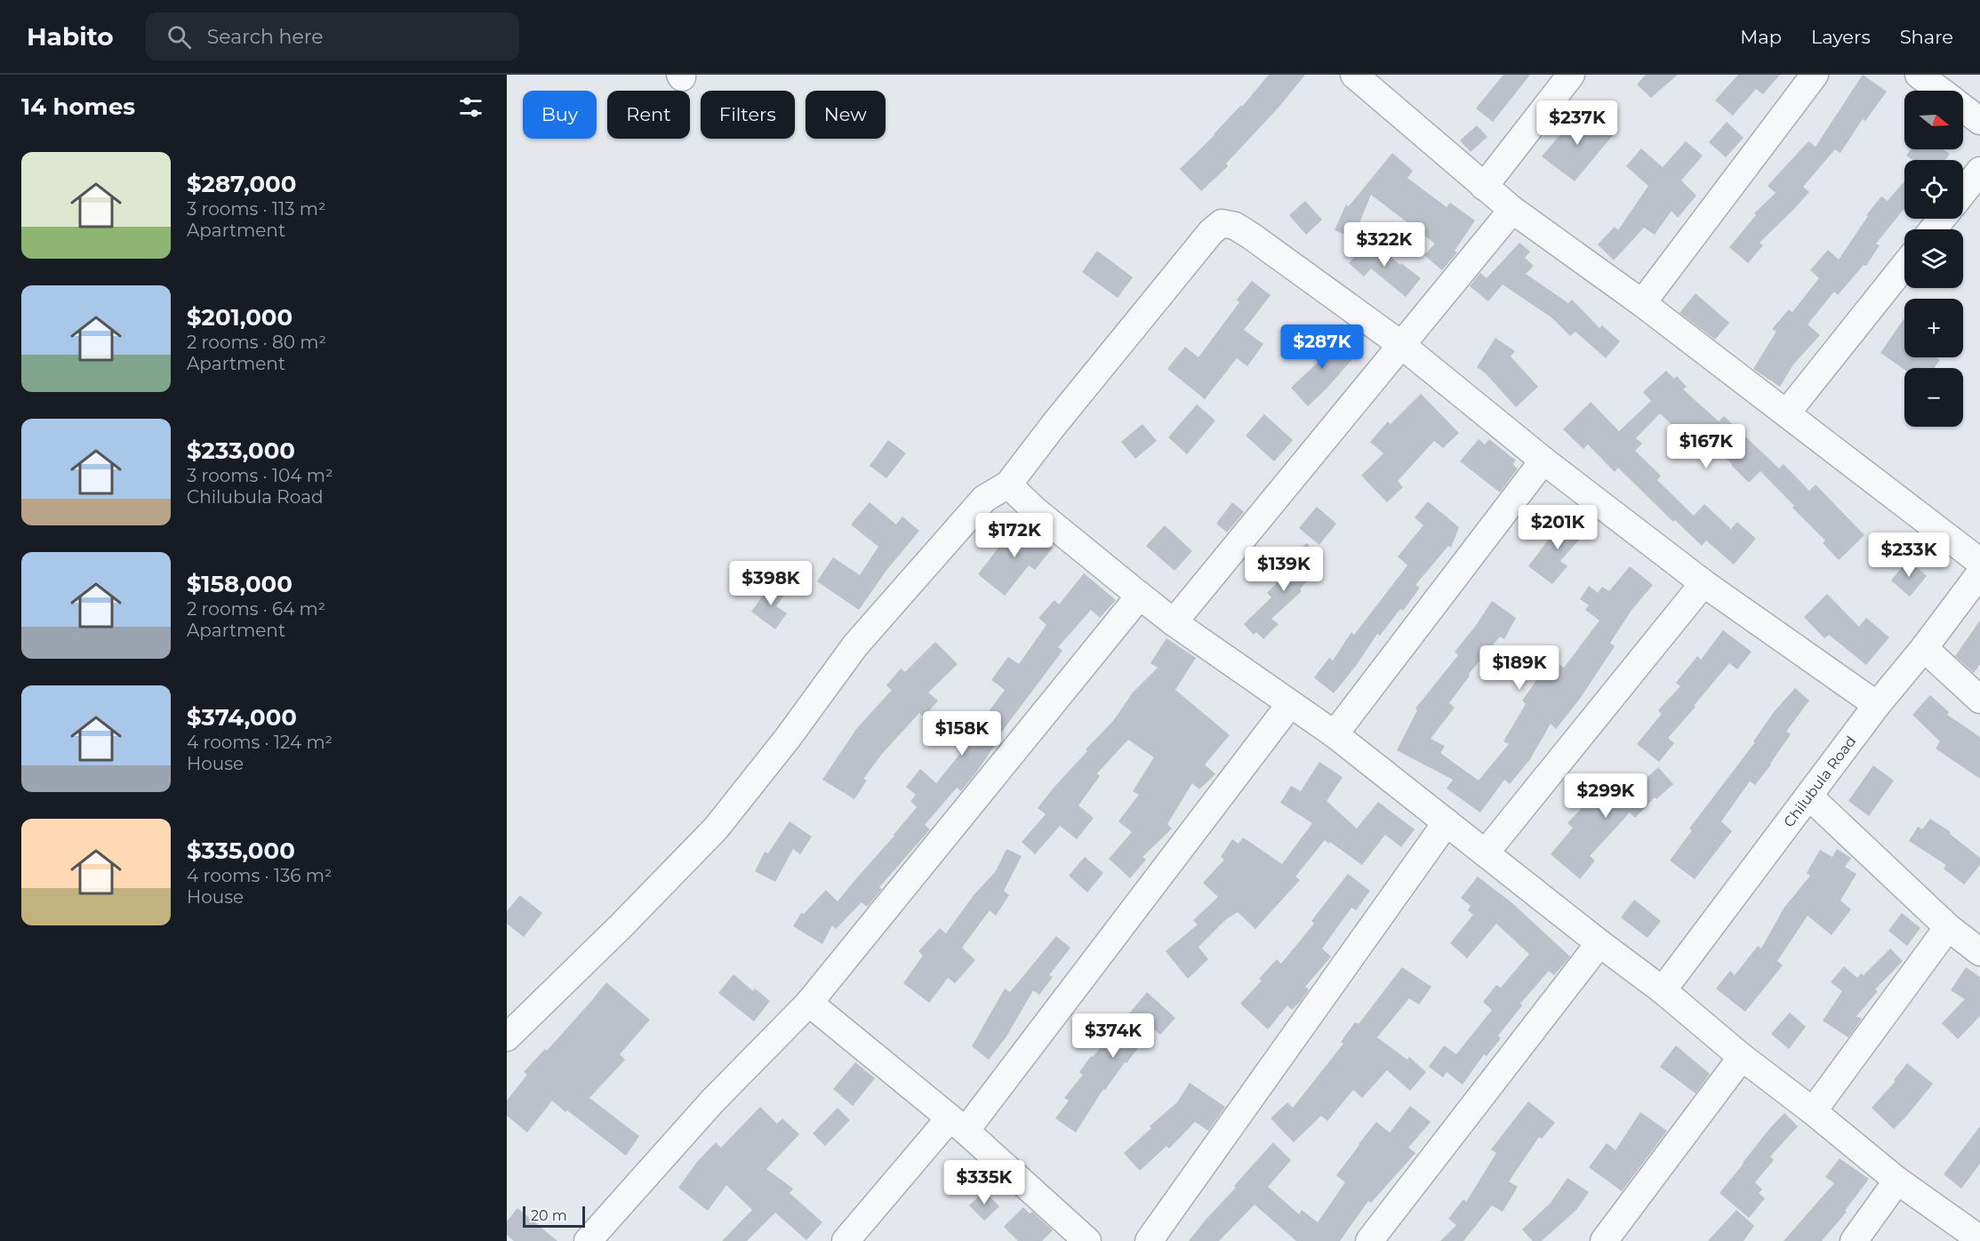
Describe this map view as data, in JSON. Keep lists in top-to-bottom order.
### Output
{
  "streets": {
    "street": ["Chilubula Road"]
  },
  "scale_bar": "20 m",
  "north": "right",
  "page": {
    "header": "Habito",
    "search": "Search here",
    "nav": ["Map", "Layers", "Share"],
    "heading": "14 homes",
    "map_buttons": ["+", "−"],
    "chip": [
      "Buy",
      "Rent",
      "Filters",
      "New"
    ],
    "price": [
      "$237K",
      "$322K",
      "$287K",
      "$167K",
      "$201K",
      "$172K",
      "$233K",
      "$139K",
      "$398K",
      "$189K",
      "$158K",
      "$299K",
      "$374K",
      "$335K"
    ],
    "list": [
      {
        "name": "$287,000",
        "note": "3 rooms · 113 m² · Apartment"
      },
      {
        "name": "$201,000",
        "note": "2 rooms · 80 m² · Apartment"
      },
      {
        "name": "$233,000",
        "note": "3 rooms · 104 m² · Chilubula Road"
      },
      {
        "name": "$158,000",
        "note": "2 rooms · 64 m² · Apartment"
      },
      {
        "name": "$374,000",
        "note": "4 rooms · 124 m² · House"
      },
      {
        "name": "$335,000",
        "note": "4 rooms · 136 m² · House"
      }
    ],
    "scale": "20 m"
  }
}
